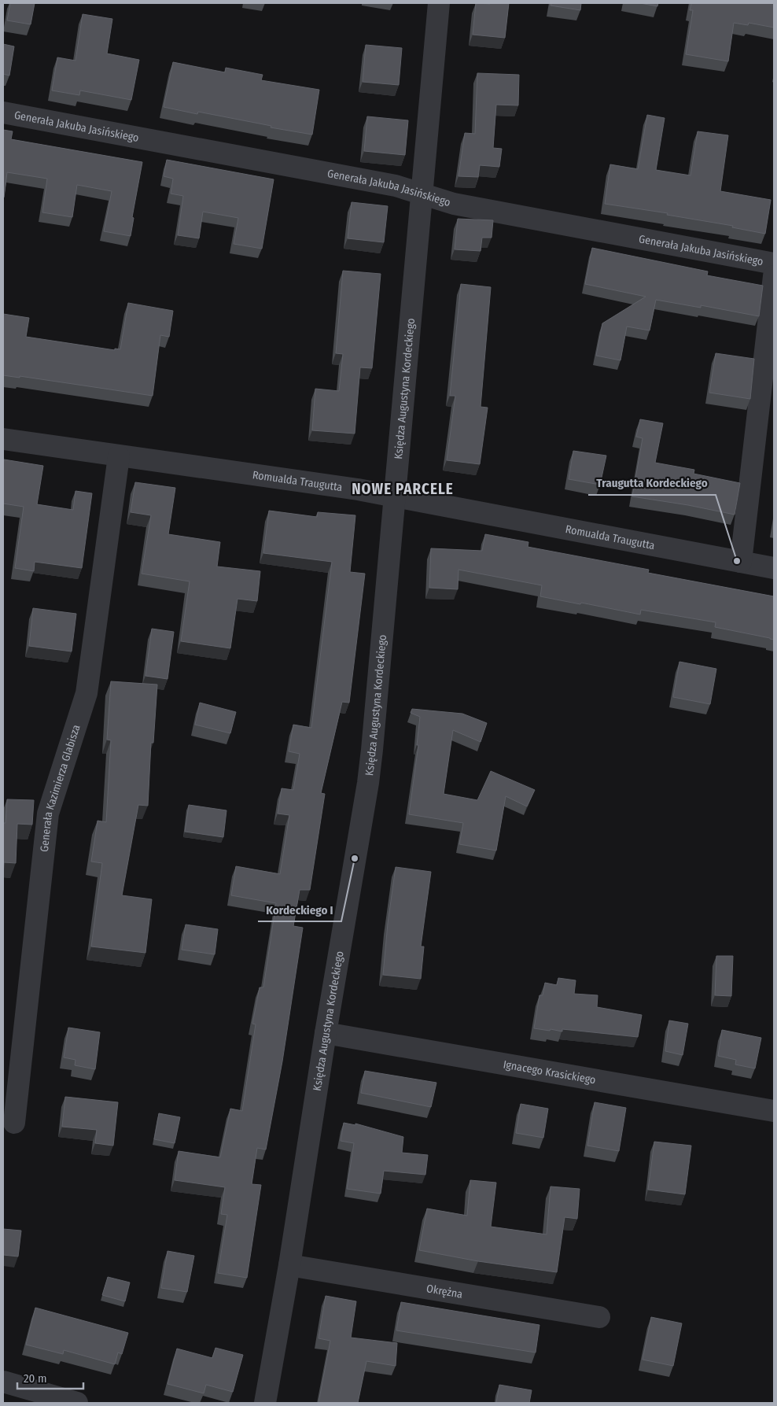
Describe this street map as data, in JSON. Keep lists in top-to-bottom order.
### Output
{
  "streets": {
    "street": [
      "Generała Jakuba Jasińskiego",
      "Księdza Augustyna Kordeckiego",
      "Romualda Traugutta",
      "Generała Kazimierza Glabisza",
      "Ignacego Krasickiego",
      "Okrężna"
    ]
  },
  "crossings": [
    ["Generała Jakuba Jasińskiego", "Księdza Augustyna Kordeckiego"],
    ["Księdza Augustyna Kordeckiego", "Romualda Traugutta"],
    ["Księdza Augustyna Kordeckiego", "Ignacego Krasickiego"],
    ["Księdza Augustyna Kordeckiego", "Okrężna"],
    ["Romualda Traugutta", "Generała Kazimierza Glabisza"]
  ],
  "districts": ["NOWE PARCELE"],
  "places": ["Traugutta Kordeckiego", "Kordeckiego I"],
  "scale_bar": "20 m"
}
